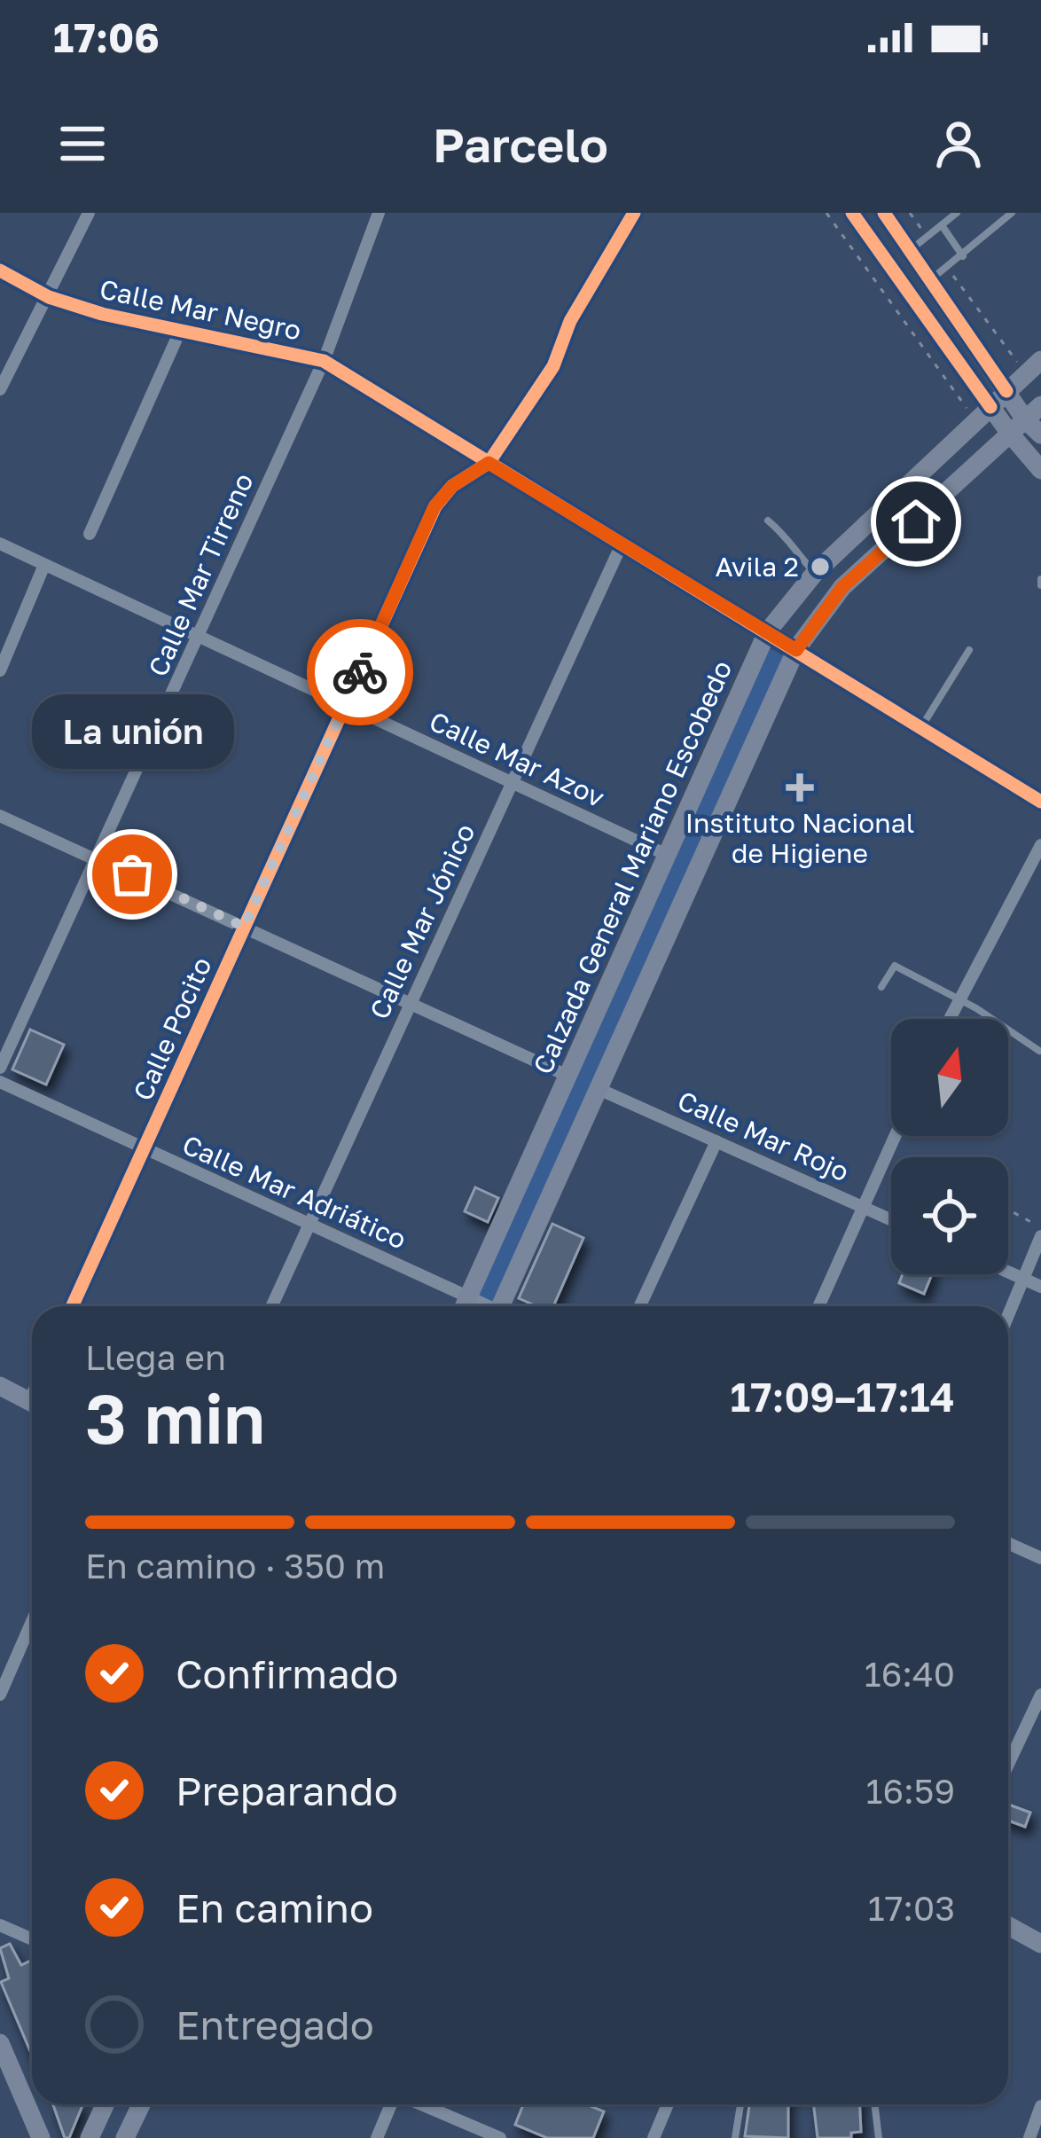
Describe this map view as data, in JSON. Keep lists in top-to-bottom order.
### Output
{
  "streets": {
    "main road": ["Calzada General Mariano Escobedo"],
    "street": [
      "Calle Mar Negro",
      "Calle Mar Tirreno",
      "Calle Mar Azov",
      "Calle Mar Jónico",
      "Calle Pocito",
      "Calle Mar Rojo",
      "Calle Mar Adriático"
    ]
  },
  "crossings": [
    ["Calle Mar Negro", "Calle Mar Tirreno"],
    ["Calle Mar Negro", "Calzada General Mariano Escobedo"],
    ["Calle Mar Negro", "Calle Mar Jónico"],
    ["Calle Mar Negro", "Calle Pocito"],
    ["Calle Mar Tirreno", "Calle Mar Azov"],
    ["Calle Mar Azov", "Calzada General Mariano Escobedo"],
    ["Calle Mar Azov", "Calle Mar Jónico"],
    ["Calle Mar Azov", "Calle Pocito"],
    ["Calzada General Mariano Escobedo", "Calle Mar Adriático"],
    ["Calle Mar Jónico", "Calle Mar Adriático"],
    ["Calle Pocito", "Calle Mar Adriático"]
  ],
  "places": {
    "other": ["Avila 2", "La unión"],
    "health": ["Instituto Nacional de Higiene"]
  },
  "north": "top",
  "page": {
    "status": "17:06",
    "header": "Parcelo",
    "bubble": "La unión",
    "heading": ["3 min", "Llega en", "17:09–17:14"],
    "bar": "En camino · 350 m",
    "list": [
      ["Confirmado", "16:40"],
      ["Preparando", "16:59"],
      ["En camino", "17:03"],
      "Entregado"
    ]
  }
}
